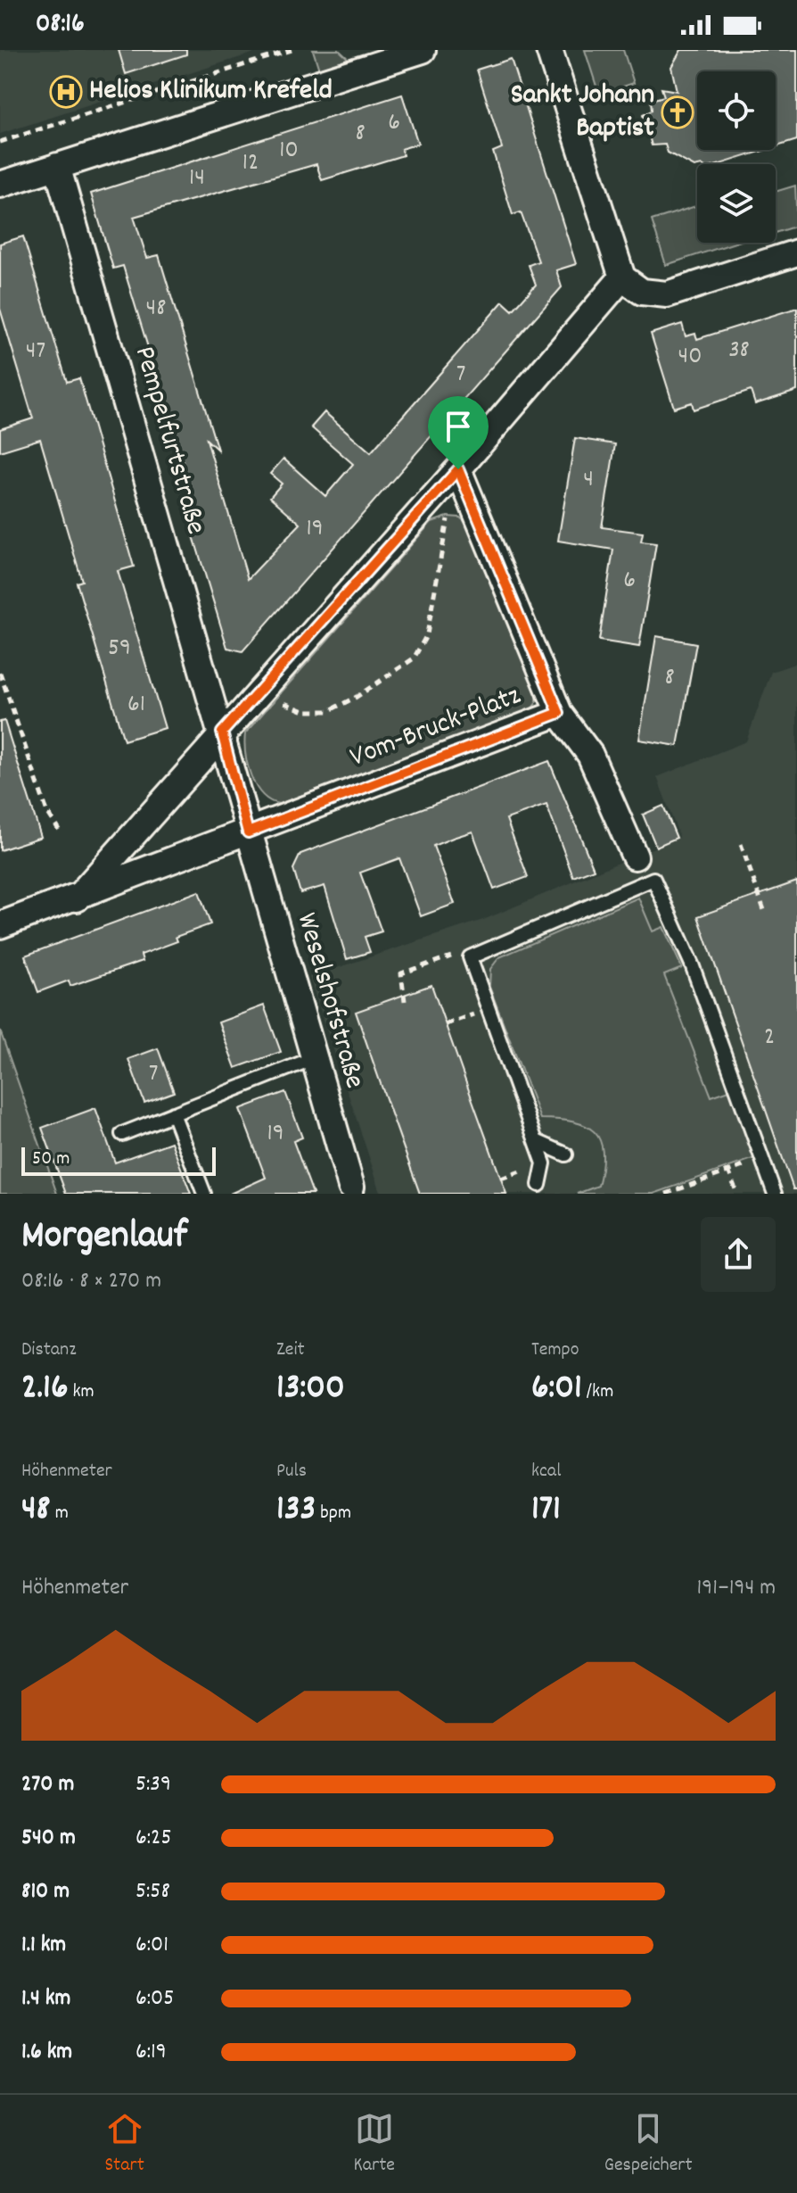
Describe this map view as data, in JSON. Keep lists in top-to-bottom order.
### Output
{
  "streets": {
    "street": ["Pempelfurtstraße", "Vom-Bruck-Platz", "Weselshofstraße"]
  },
  "crossings": [
    ["Vom-Bruck-Platz", "Weselshofstraße"]
  ],
  "places": {
    "hospital": ["Helios Klinikum Krefeld"],
    "church": ["Sankt Johann Baptist"]
  },
  "house_numbers": [
    "6",
    "8",
    "10",
    "12",
    "14",
    "48",
    "38",
    "47",
    "40",
    "7",
    "4",
    "19",
    "6",
    "59",
    "8",
    "61",
    "2",
    "7",
    "19"
  ],
  "scale_bar": "50 m",
  "page": {
    "status": "08:16",
    "scale": "50 m",
    "heading": ["Morgenlauf", "08:16 · 8 × 270 m"],
    "stats": [
      ["Distanz", "2.16 km"],
      ["Zeit", "13:00"],
      ["Tempo", "6:01 /km"],
      ["Höhenmeter", "48 m"],
      ["Puls", "133 bpm"],
      ["kcal", "171"]
    ],
    "chart": ["Höhenmeter", "191–194 m"],
    "list": [
      {
        "name": "270 m",
        "note": "5:39"
      },
      {
        "name": "540 m",
        "note": "6:25"
      },
      {
        "name": "810 m",
        "note": "5:58"
      },
      {
        "name": "1.1 km",
        "note": "6:01"
      },
      {
        "name": "1.4 km",
        "note": "6:05"
      },
      {
        "name": "1.6 km",
        "note": "6:19"
      }
    ],
    "tabs": ["Start", "Karte", "Gespeichert"]
  }
}
